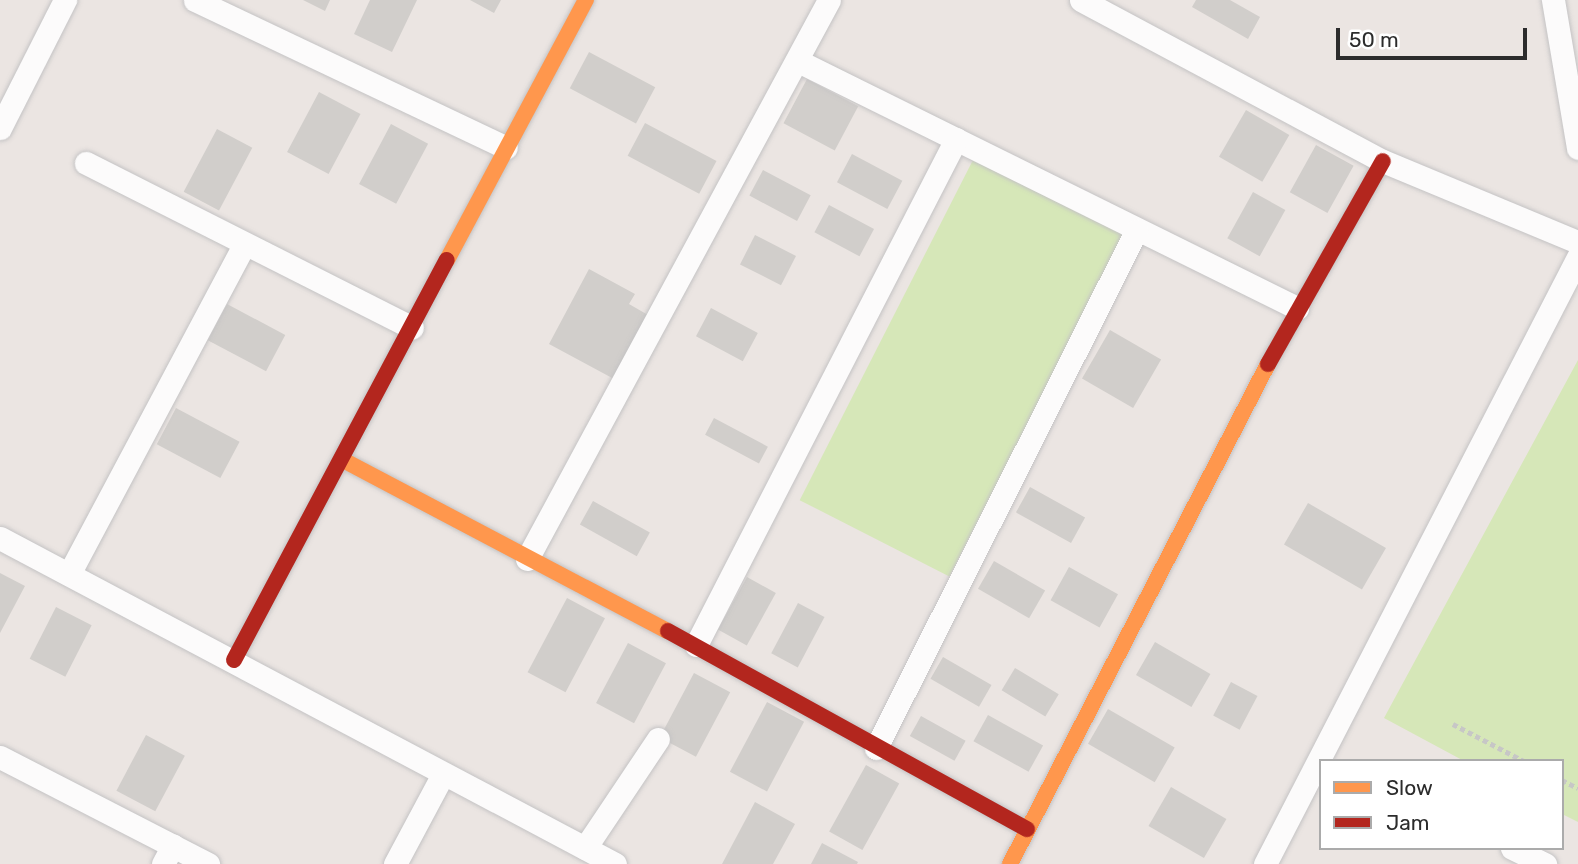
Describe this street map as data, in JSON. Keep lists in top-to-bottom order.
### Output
{
  "legend": ["Slow", "Jam"],
  "scale_bar": "50 m"
}
